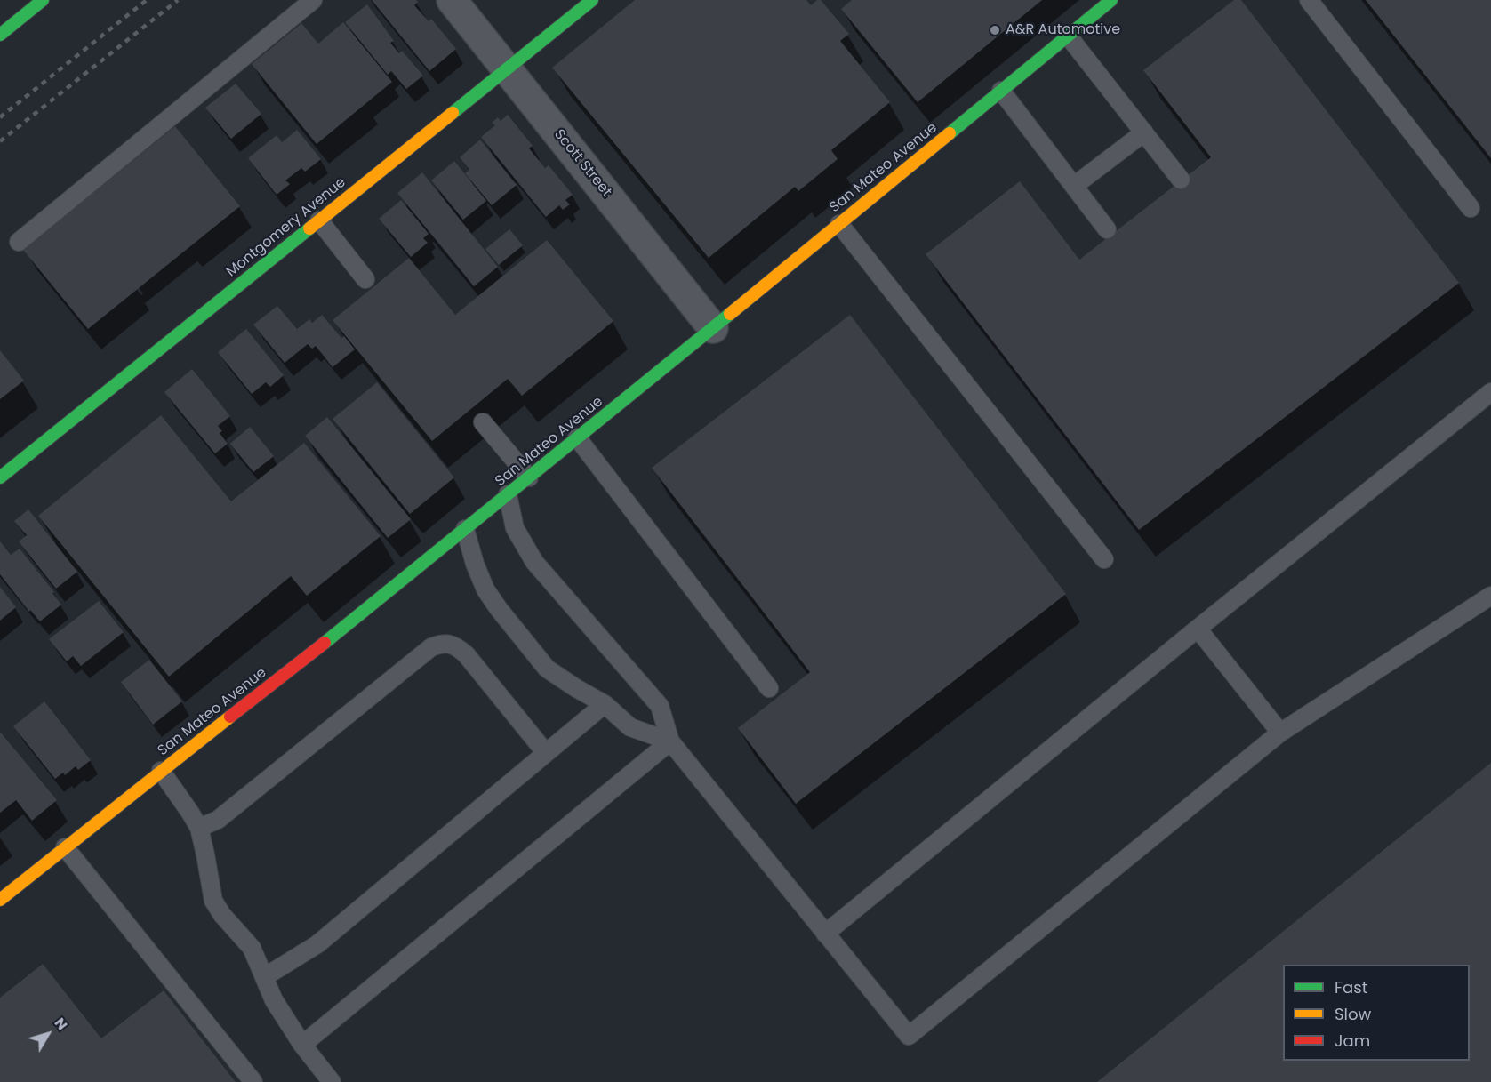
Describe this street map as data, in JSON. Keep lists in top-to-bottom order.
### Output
{
  "streets": {
    "main road": ["San Mateo Avenue", "Montgomery Avenue"],
    "street": ["Scott Street"]
  },
  "crossings": [
    ["Scott Street", "San Mateo Avenue"],
    ["Scott Street", "Montgomery Avenue"]
  ],
  "places": ["A&R Automotive"],
  "legend": ["Fast", "Slow", "Jam"],
  "north": "top right"
}
